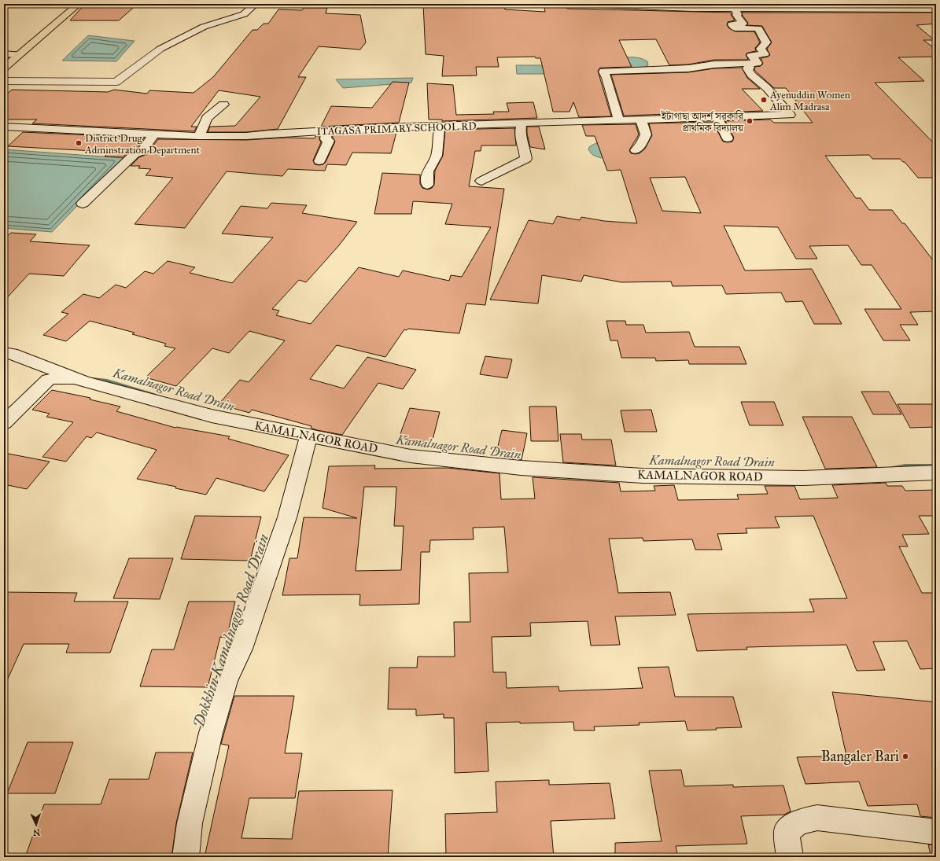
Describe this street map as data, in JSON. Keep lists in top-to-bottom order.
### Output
{
  "streets": {
    "street": ["ITAGASA PRIMARY SCHOOL RD", "KAMALNAGOR ROAD"]
  },
  "water": ["Kamalnagor Road Drain", "Dokkhin Kamalnagor Road Drain"],
  "places": [
    "Ayenuddin Women Alim Madrasa",
    "ইটাগাছা আদর্শ সরকারি প্রাথমিক বিদ্যালয়",
    "District Drug Adminstration Department",
    "Bangaler Bari"
  ],
  "north": "bottom"
}
